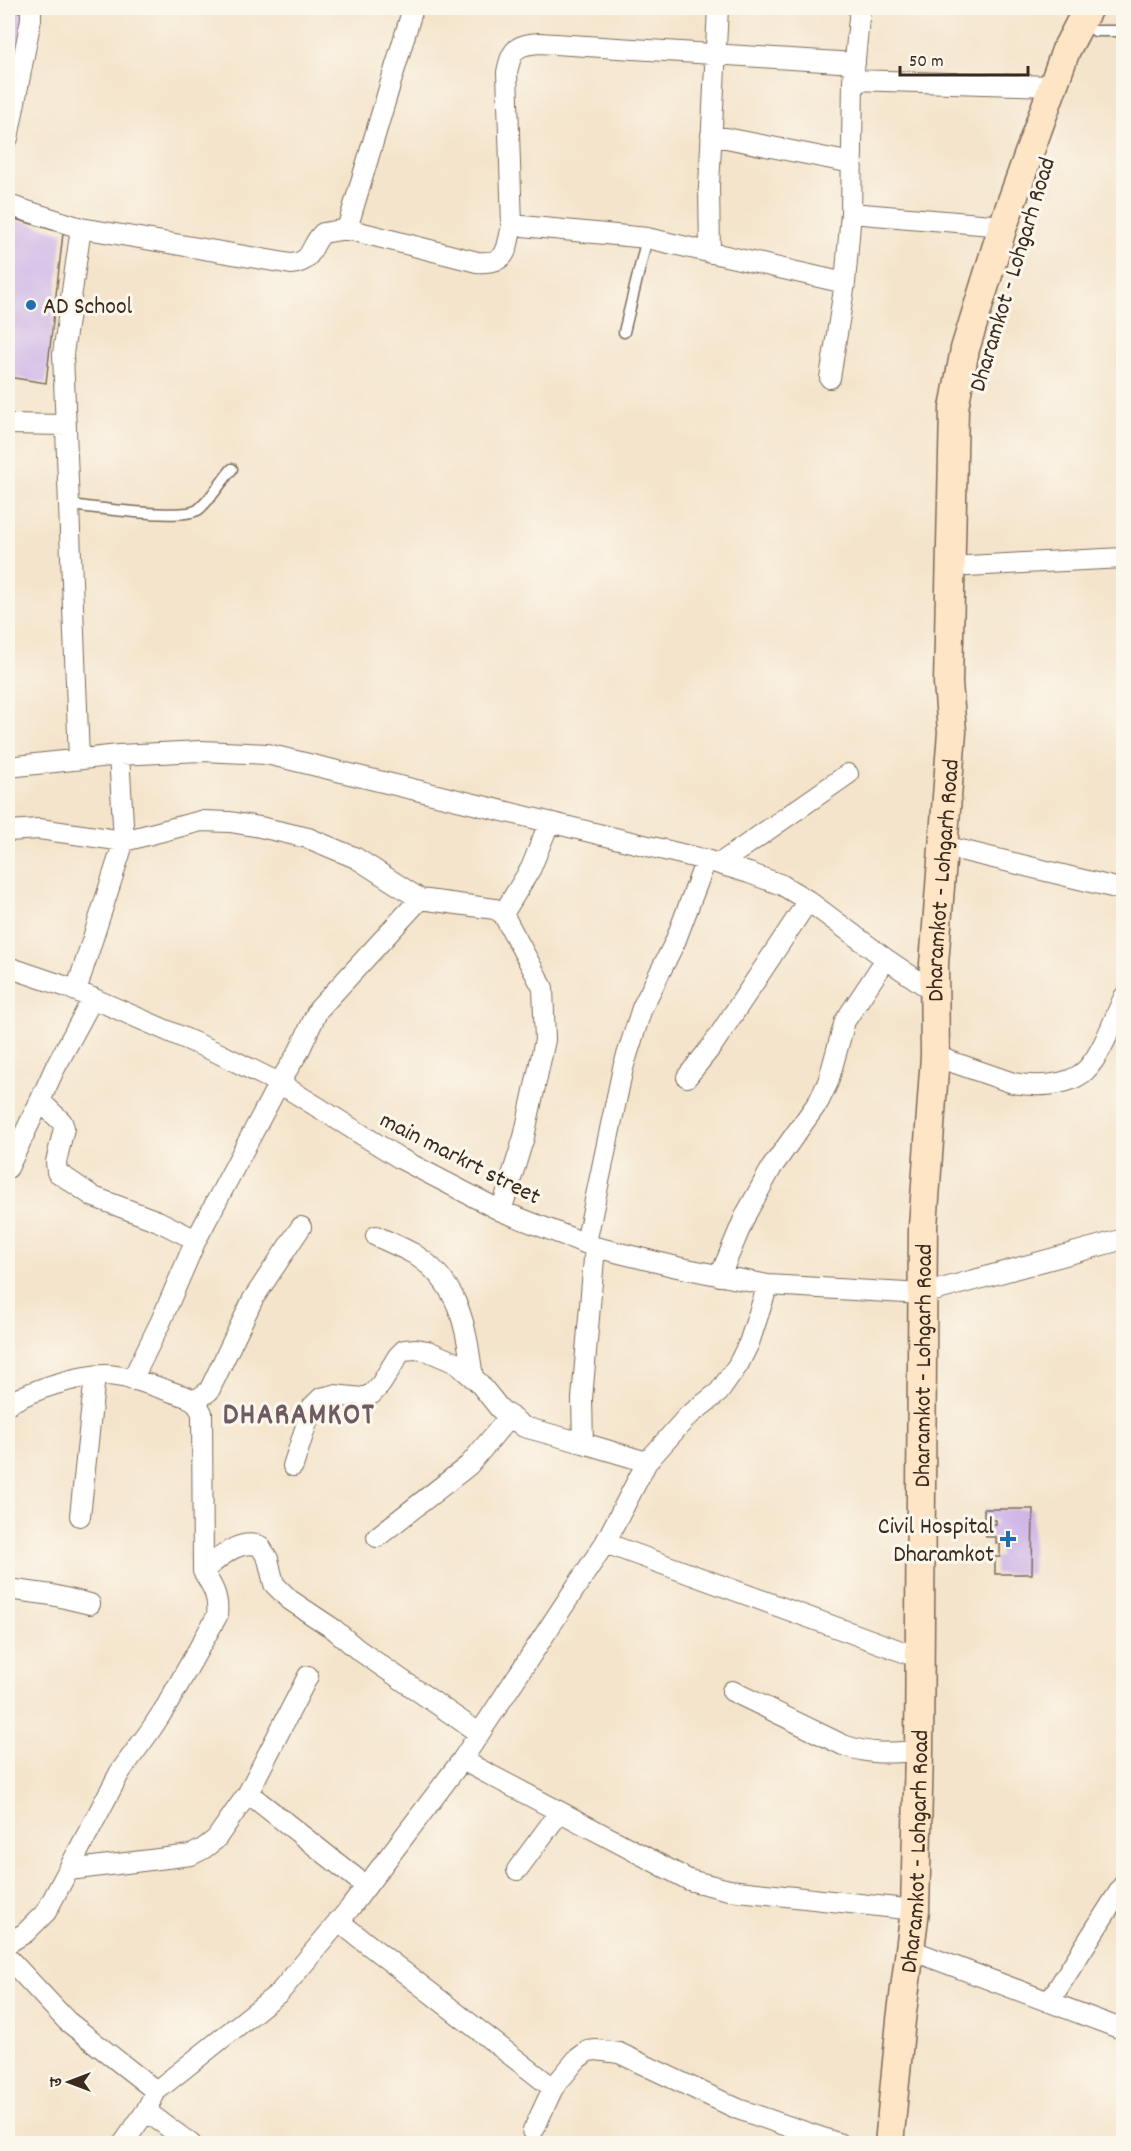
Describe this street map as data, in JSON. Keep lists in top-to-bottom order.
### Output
{
  "streets": {
    "street": ["Dharamkot - Lohgarh Road", "main markrt street"]
  },
  "crossings": [
    ["Dharamkot - Lohgarh Road", "main markrt street"]
  ],
  "districts": ["DHARAMKOT"],
  "places": {
    "other": ["AD School"],
    "health": ["Civil Hospital Dharamkot"]
  },
  "scale_bar": "50 m",
  "north": "left"
}
